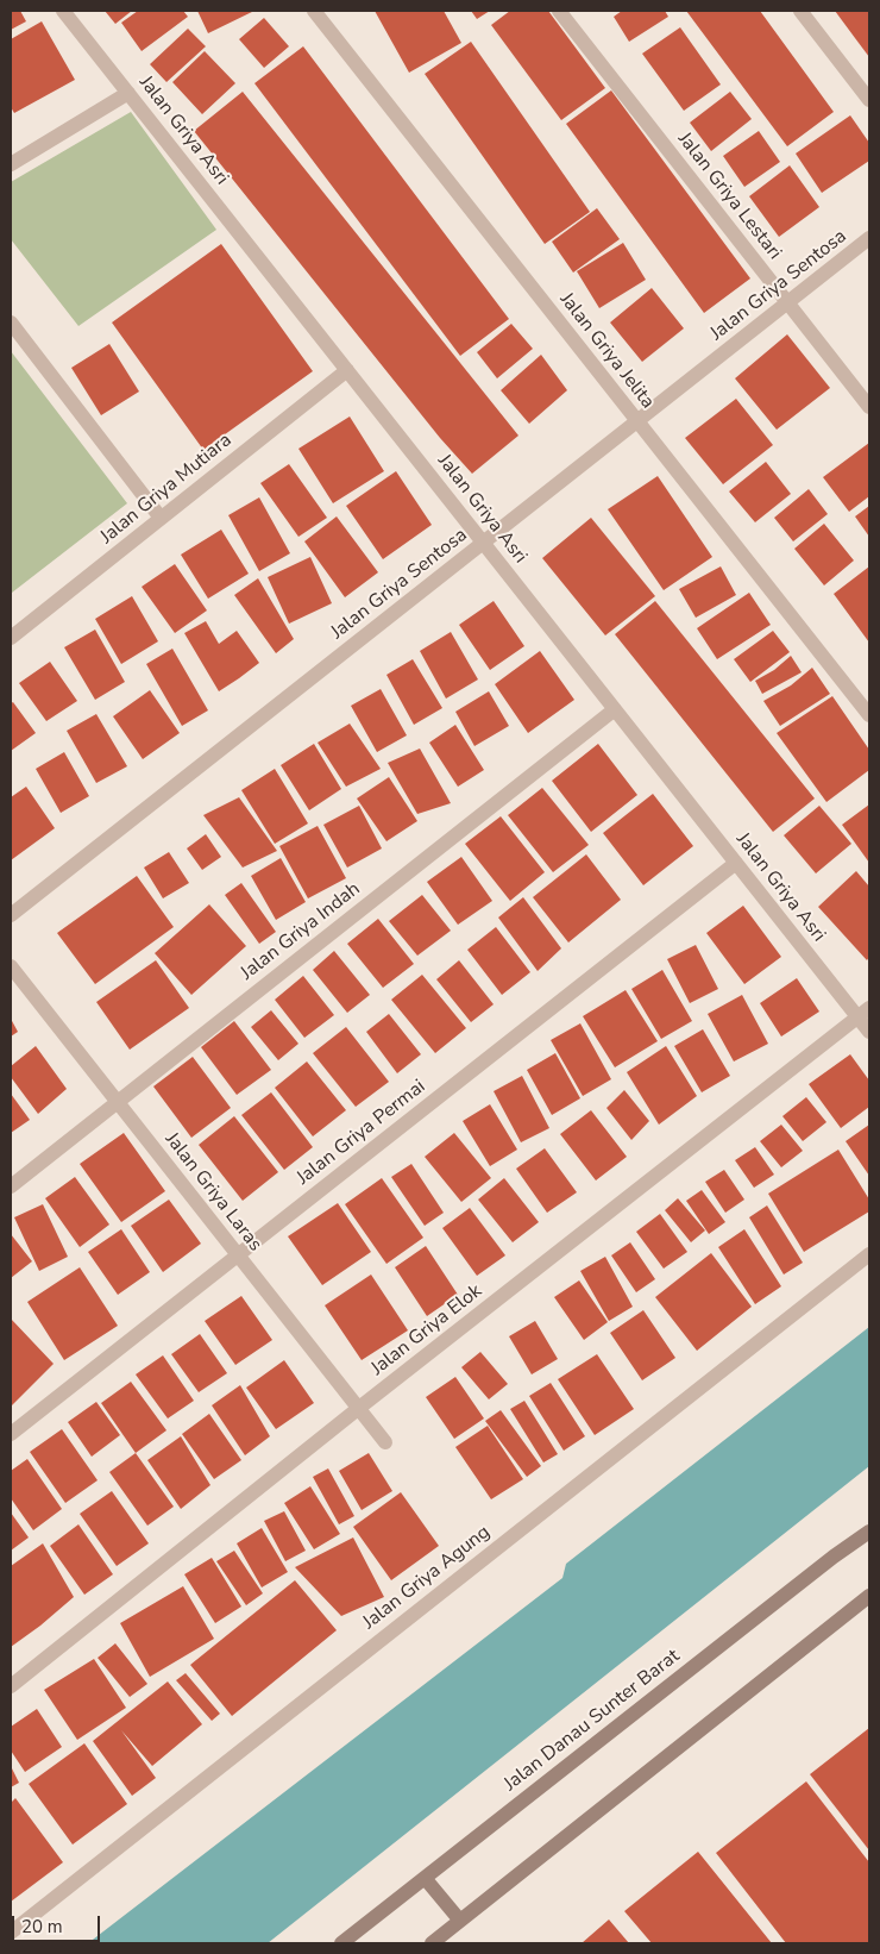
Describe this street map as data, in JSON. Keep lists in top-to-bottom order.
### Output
{
  "streets": {
    "main road": ["Jalan Danau Sunter Barat"],
    "street": [
      "Jalan Griya Asri",
      "Jalan Griya Lestari",
      "Jalan Griya Sentosa",
      "Jalan Griya Jelita",
      "Jalan Griya Mutiara",
      "Jalan Griya Indah",
      "Jalan Griya Permai",
      "Jalan Griya Laras",
      "Jalan Griya Elok",
      "Jalan Griya Agung"
    ]
  },
  "crossings": [
    ["Jalan Griya Asri", "Jalan Griya Sentosa"],
    ["Jalan Griya Asri", "Jalan Griya Mutiara"],
    ["Jalan Griya Asri", "Jalan Griya Indah"],
    ["Jalan Griya Asri", "Jalan Griya Permai"],
    ["Jalan Griya Asri", "Jalan Griya Elok"],
    ["Jalan Griya Lestari", "Jalan Griya Sentosa"],
    ["Jalan Griya Sentosa", "Jalan Griya Jelita"],
    ["Jalan Griya Indah", "Jalan Griya Laras"],
    ["Jalan Griya Permai", "Jalan Griya Laras"],
    ["Jalan Griya Laras", "Jalan Griya Elok"]
  ],
  "scale_bar": "20 m"
}
